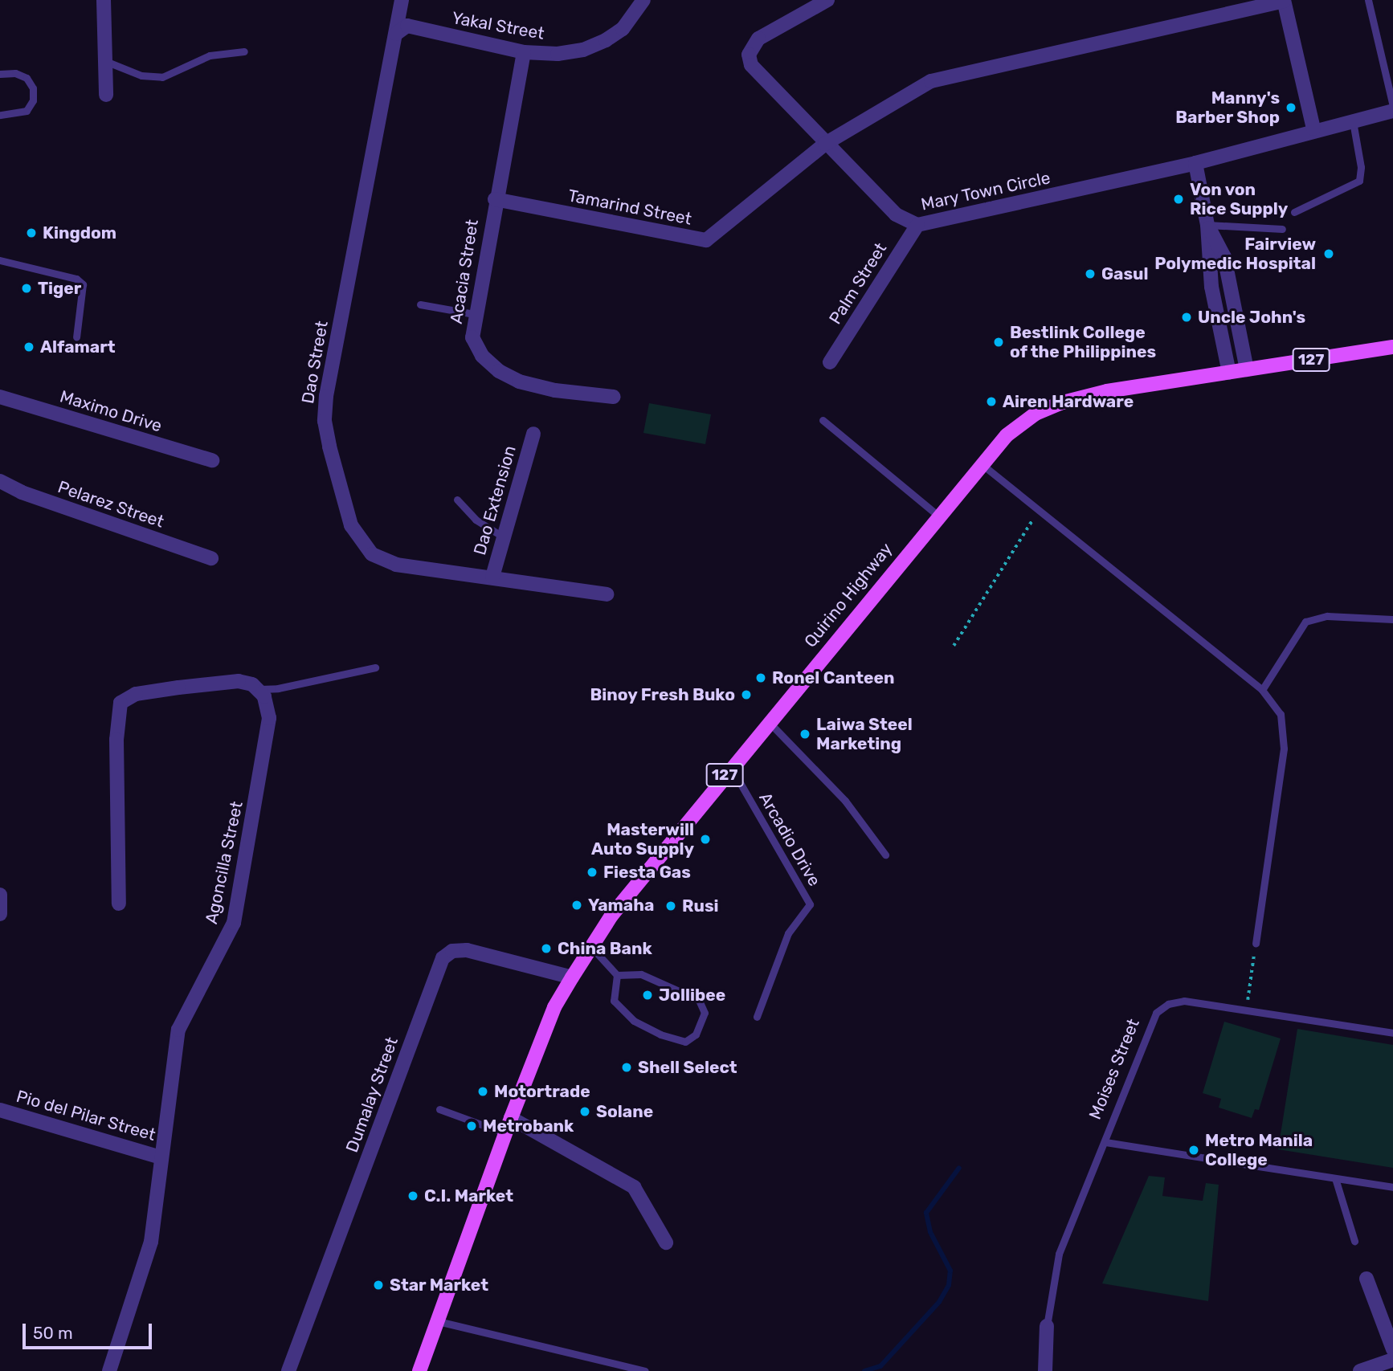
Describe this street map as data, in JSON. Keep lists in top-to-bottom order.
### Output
{
  "streets": {
    "main road": ["127", "Quirino Highway"],
    "street": [
      "Yakal Street",
      "Mary Town Circle",
      "Tamarind Street",
      "Acacia Street",
      "Palm Street",
      "Dao Street",
      "Maximo Drive",
      "Dao Extension",
      "Pelarez Street",
      "Agoncilla Street",
      "Moises Street",
      "Dumalay Street",
      "Pio del Pilar Street"
    ],
    "lane": ["Arcadio Drive"]
  },
  "crossings": [
    ["Yakal Street", "Acacia Street"],
    ["Yakal Street", "Dao Street"],
    ["Mary Town Circle", "Tamarind Street"],
    ["Mary Town Circle", "Palm Street"],
    ["Tamarind Street", "Acacia Street"],
    ["Dao Street", "Dao Extension"],
    ["Quirino Highway", "Arcadio Drive"],
    ["Quirino Highway", "Dumalay Street"],
    ["Agoncilla Street", "Pio del Pilar Street"]
  ],
  "places": [
    "Manny's Barber Shop",
    "Von von Rice Supply",
    "Kingdom",
    "Fairview Polymedic Hospital",
    "Gasul",
    "Tiger",
    "Uncle John's",
    "Bestlink College of the Philippines",
    "Alfamart",
    "Airen Hardware",
    "Ronel Canteen",
    "Binoy Fresh Buko",
    "Laiwa Steel Marketing",
    "Masterwill Auto Supply",
    "Fiesta Gas",
    "Yamaha",
    "Rusi",
    "China Bank",
    "Jollibee",
    "Shell Select",
    "Motortrade",
    "Solane",
    "Metrobank",
    "Metro Manila College",
    "C.I. Market",
    "Star Market"
  ],
  "scale_bar": "50 m"
}
